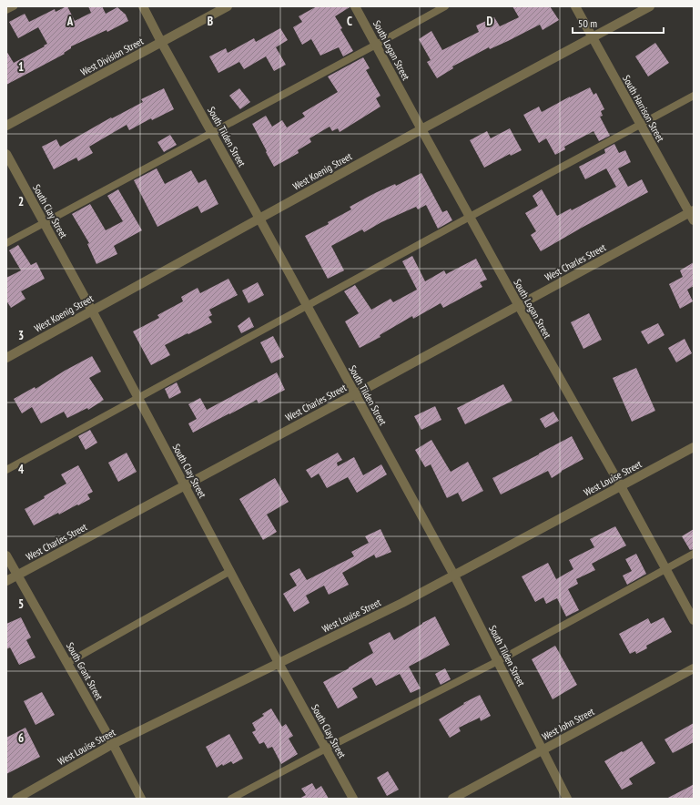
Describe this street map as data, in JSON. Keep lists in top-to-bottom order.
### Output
{
  "streets": {
    "street": [
      "South Logan Street",
      "West Division Street",
      "South Harrison Street",
      "South Tilden Street",
      "West Koenig Street",
      "South Clay Street",
      "West Charles Street",
      "West Louise Street",
      "South Grant Street",
      "West John Street"
    ]
  },
  "crossings": [
    ["South Logan Street", "West Koenig Street"],
    ["South Logan Street", "West Charles Street"],
    ["South Logan Street", "West Louise Street"],
    ["West Division Street", "South Tilden Street"],
    ["South Harrison Street", "West Koenig Street"],
    ["South Harrison Street", "West Charles Street"],
    ["South Tilden Street", "West Koenig Street"],
    ["South Tilden Street", "West Charles Street"],
    ["South Tilden Street", "West Louise Street"],
    ["South Tilden Street", "West John Street"],
    ["West Koenig Street", "South Clay Street"],
    ["South Clay Street", "West Charles Street"],
    ["South Clay Street", "West Louise Street"],
    ["West Charles Street", "South Grant Street"],
    ["West Louise Street", "South Grant Street"]
  ],
  "scale_bar": "50 m",
  "grid": {
    "columns": [
      "A",
      "B",
      "C",
      "D"
    ],
    "rows": [
      "1",
      "2",
      "3",
      "4",
      "5",
      "6"
    ]
  }
}
